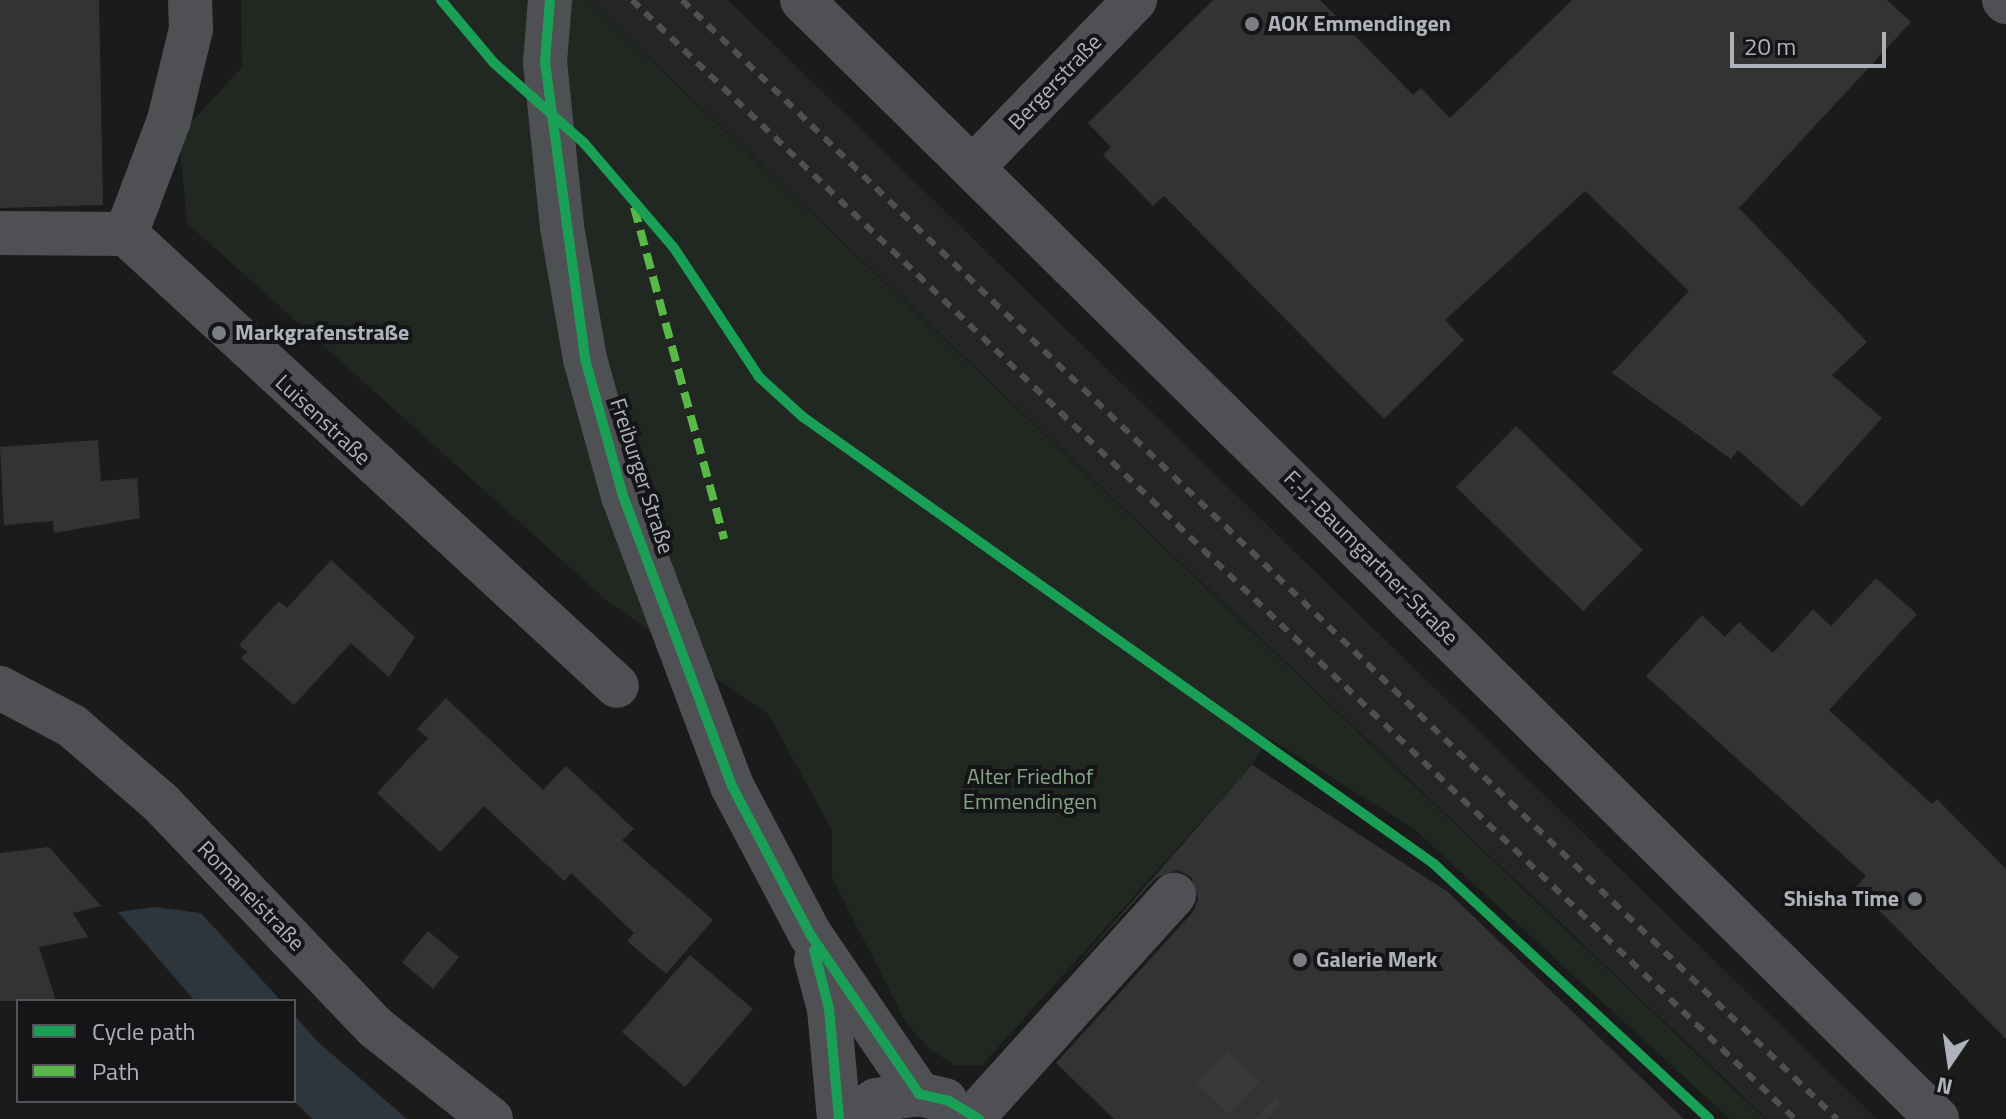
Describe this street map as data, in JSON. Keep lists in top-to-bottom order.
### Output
{
  "streets": {
    "street": [
      "Bergerstraße",
      "Luisenstraße",
      "Freiburger Straße",
      "F.-J.-Baumgartner-Straße",
      "Romaneistraße"
    ]
  },
  "crossings": [
    ["Bergerstraße", "F.-J.-Baumgartner-Straße"]
  ],
  "parks": ["Alter Friedhof Emmendingen"],
  "places": [
    "AOK Emmendingen",
    "Markgrafenstraße",
    "Shisha Time",
    "Galerie Merk"
  ],
  "legend": ["Cycle path", "Path"],
  "scale_bar": "20 m",
  "north": "bottom"
}
